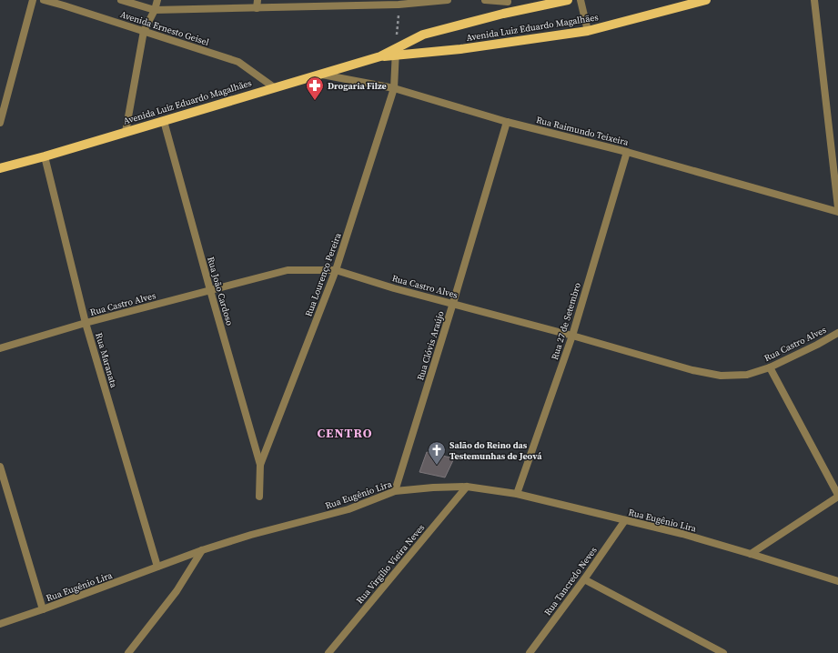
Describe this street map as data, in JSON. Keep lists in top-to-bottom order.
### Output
{
  "streets": {
    "main road": ["Avenida Luiz Eduardo Magalhães"],
    "street": [
      "Avenida Ernesto Geisel",
      "Rua Raimundo Teixeira",
      "Rua Lourenço Pereira",
      "Rua Castro Alves",
      "Rua João Cardoso",
      "Rua 27 de Setembro",
      "Rua Clóvis Araújo",
      "Rua Maranata",
      "Rua Eugênio Lira",
      "Rua Virgílio Vieira Neves",
      "Rua Tancredo Neves"
    ]
  },
  "crossings": [
    ["Avenida Luiz Eduardo Magalhães", "Avenida Ernesto Geisel"],
    ["Avenida Luiz Eduardo Magalhães", "Rua Raimundo Teixeira"],
    ["Avenida Luiz Eduardo Magalhães", "Rua Lourenço Pereira"],
    ["Avenida Luiz Eduardo Magalhães", "Rua João Cardoso"],
    ["Avenida Luiz Eduardo Magalhães", "Rua Maranata"],
    ["Rua Raimundo Teixeira", "Rua Lourenço Pereira"],
    ["Rua Raimundo Teixeira", "Rua 27 de Setembro"],
    ["Rua Raimundo Teixeira", "Rua Clóvis Araújo"],
    ["Rua Lourenço Pereira", "Rua Castro Alves"],
    ["Rua Lourenço Pereira", "Rua João Cardoso"],
    ["Rua Castro Alves", "Rua João Cardoso"],
    ["Rua Castro Alves", "Rua 27 de Setembro"],
    ["Rua Castro Alves", "Rua Clóvis Araújo"],
    ["Rua Castro Alves", "Rua Maranata"],
    ["Rua 27 de Setembro", "Rua Eugênio Lira"],
    ["Rua Clóvis Araújo", "Rua Eugênio Lira"],
    ["Rua Maranata", "Rua Eugênio Lira"],
    ["Rua Eugênio Lira", "Rua Virgílio Vieira Neves"],
    ["Rua Eugênio Lira", "Rua Tancredo Neves"]
  ],
  "districts": ["CENTRO"],
  "places": {
    "pharmacy": ["Drogaria Filze"],
    "church": ["Salão do Reino das Testemunhas de Jeová"]
  }
}
